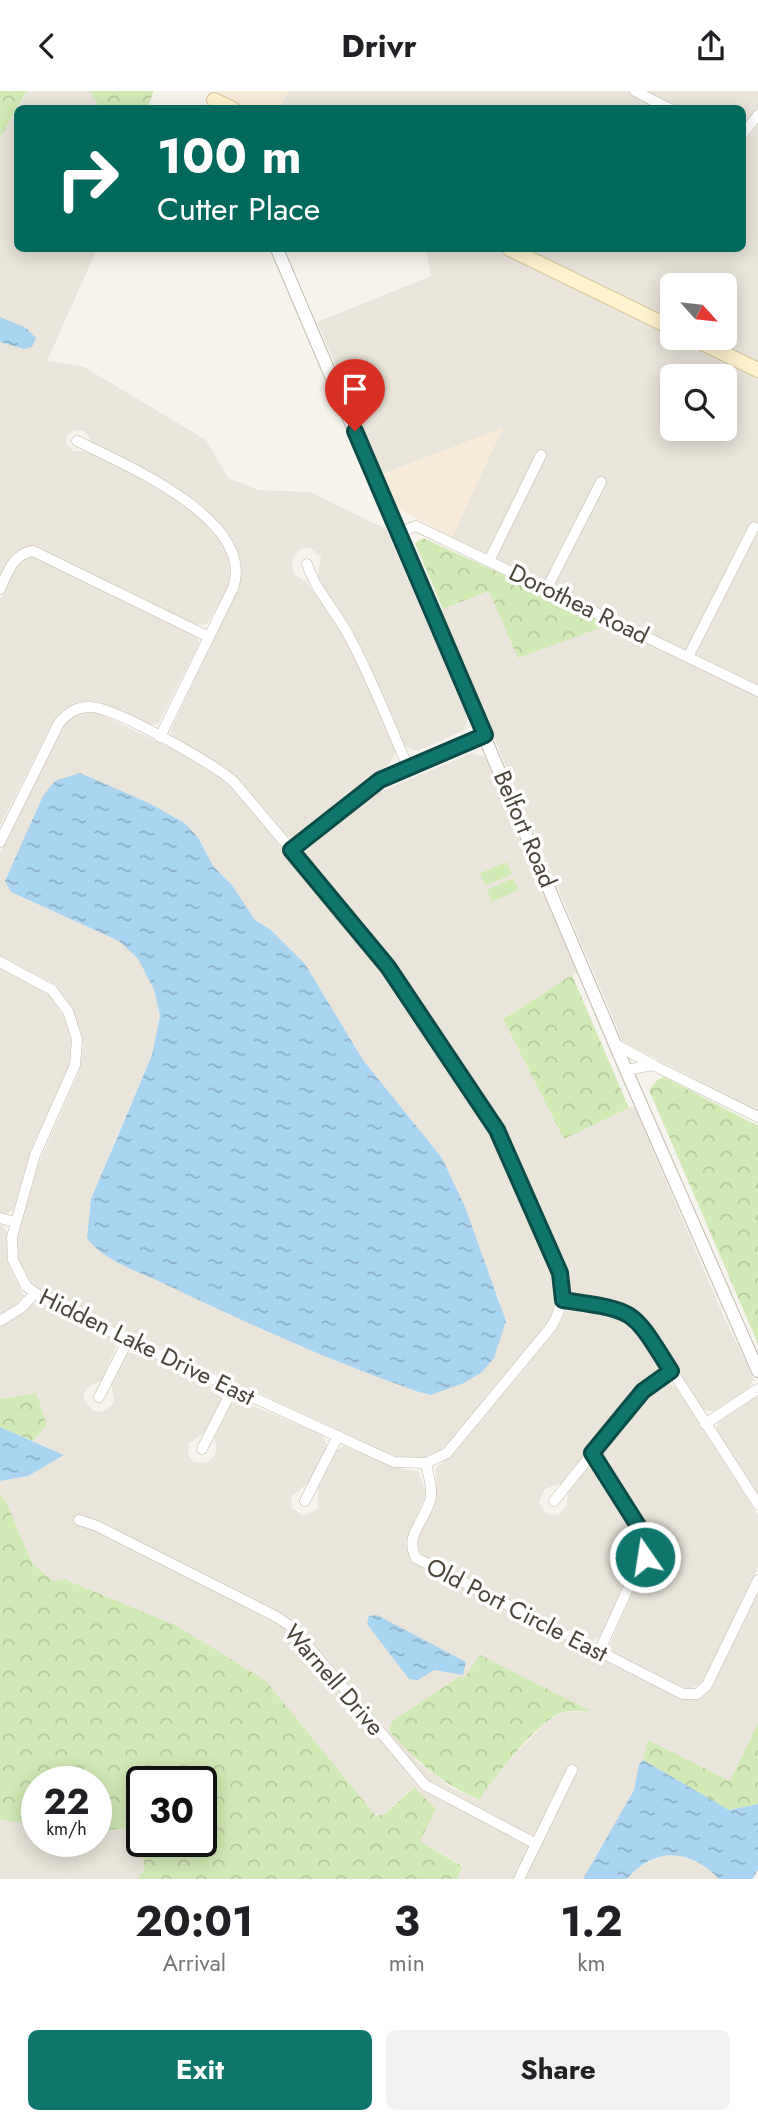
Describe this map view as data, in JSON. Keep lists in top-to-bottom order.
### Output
{
  "streets": {
    "street": [
      "Dorothea Road",
      "Belfort Road",
      "Hidden Lake Drive East",
      "Old Port Circle East",
      "Warnell Drive"
    ]
  },
  "crossings": [
    ["Dorothea Road", "Belfort Road"],
    ["Hidden Lake Drive East", "Old Port Circle East"]
  ],
  "north": "bottom right",
  "page": {
    "header": "Drivr",
    "turn": ["100 m", "Cutter Place"],
    "speed": "22 km/h",
    "limit": "30",
    "eta": [
      "20:01",
      "Arrival",
      "3",
      "min",
      "1.2",
      "km"
    ],
    "buttons": ["Exit", "Share"]
  }
}
